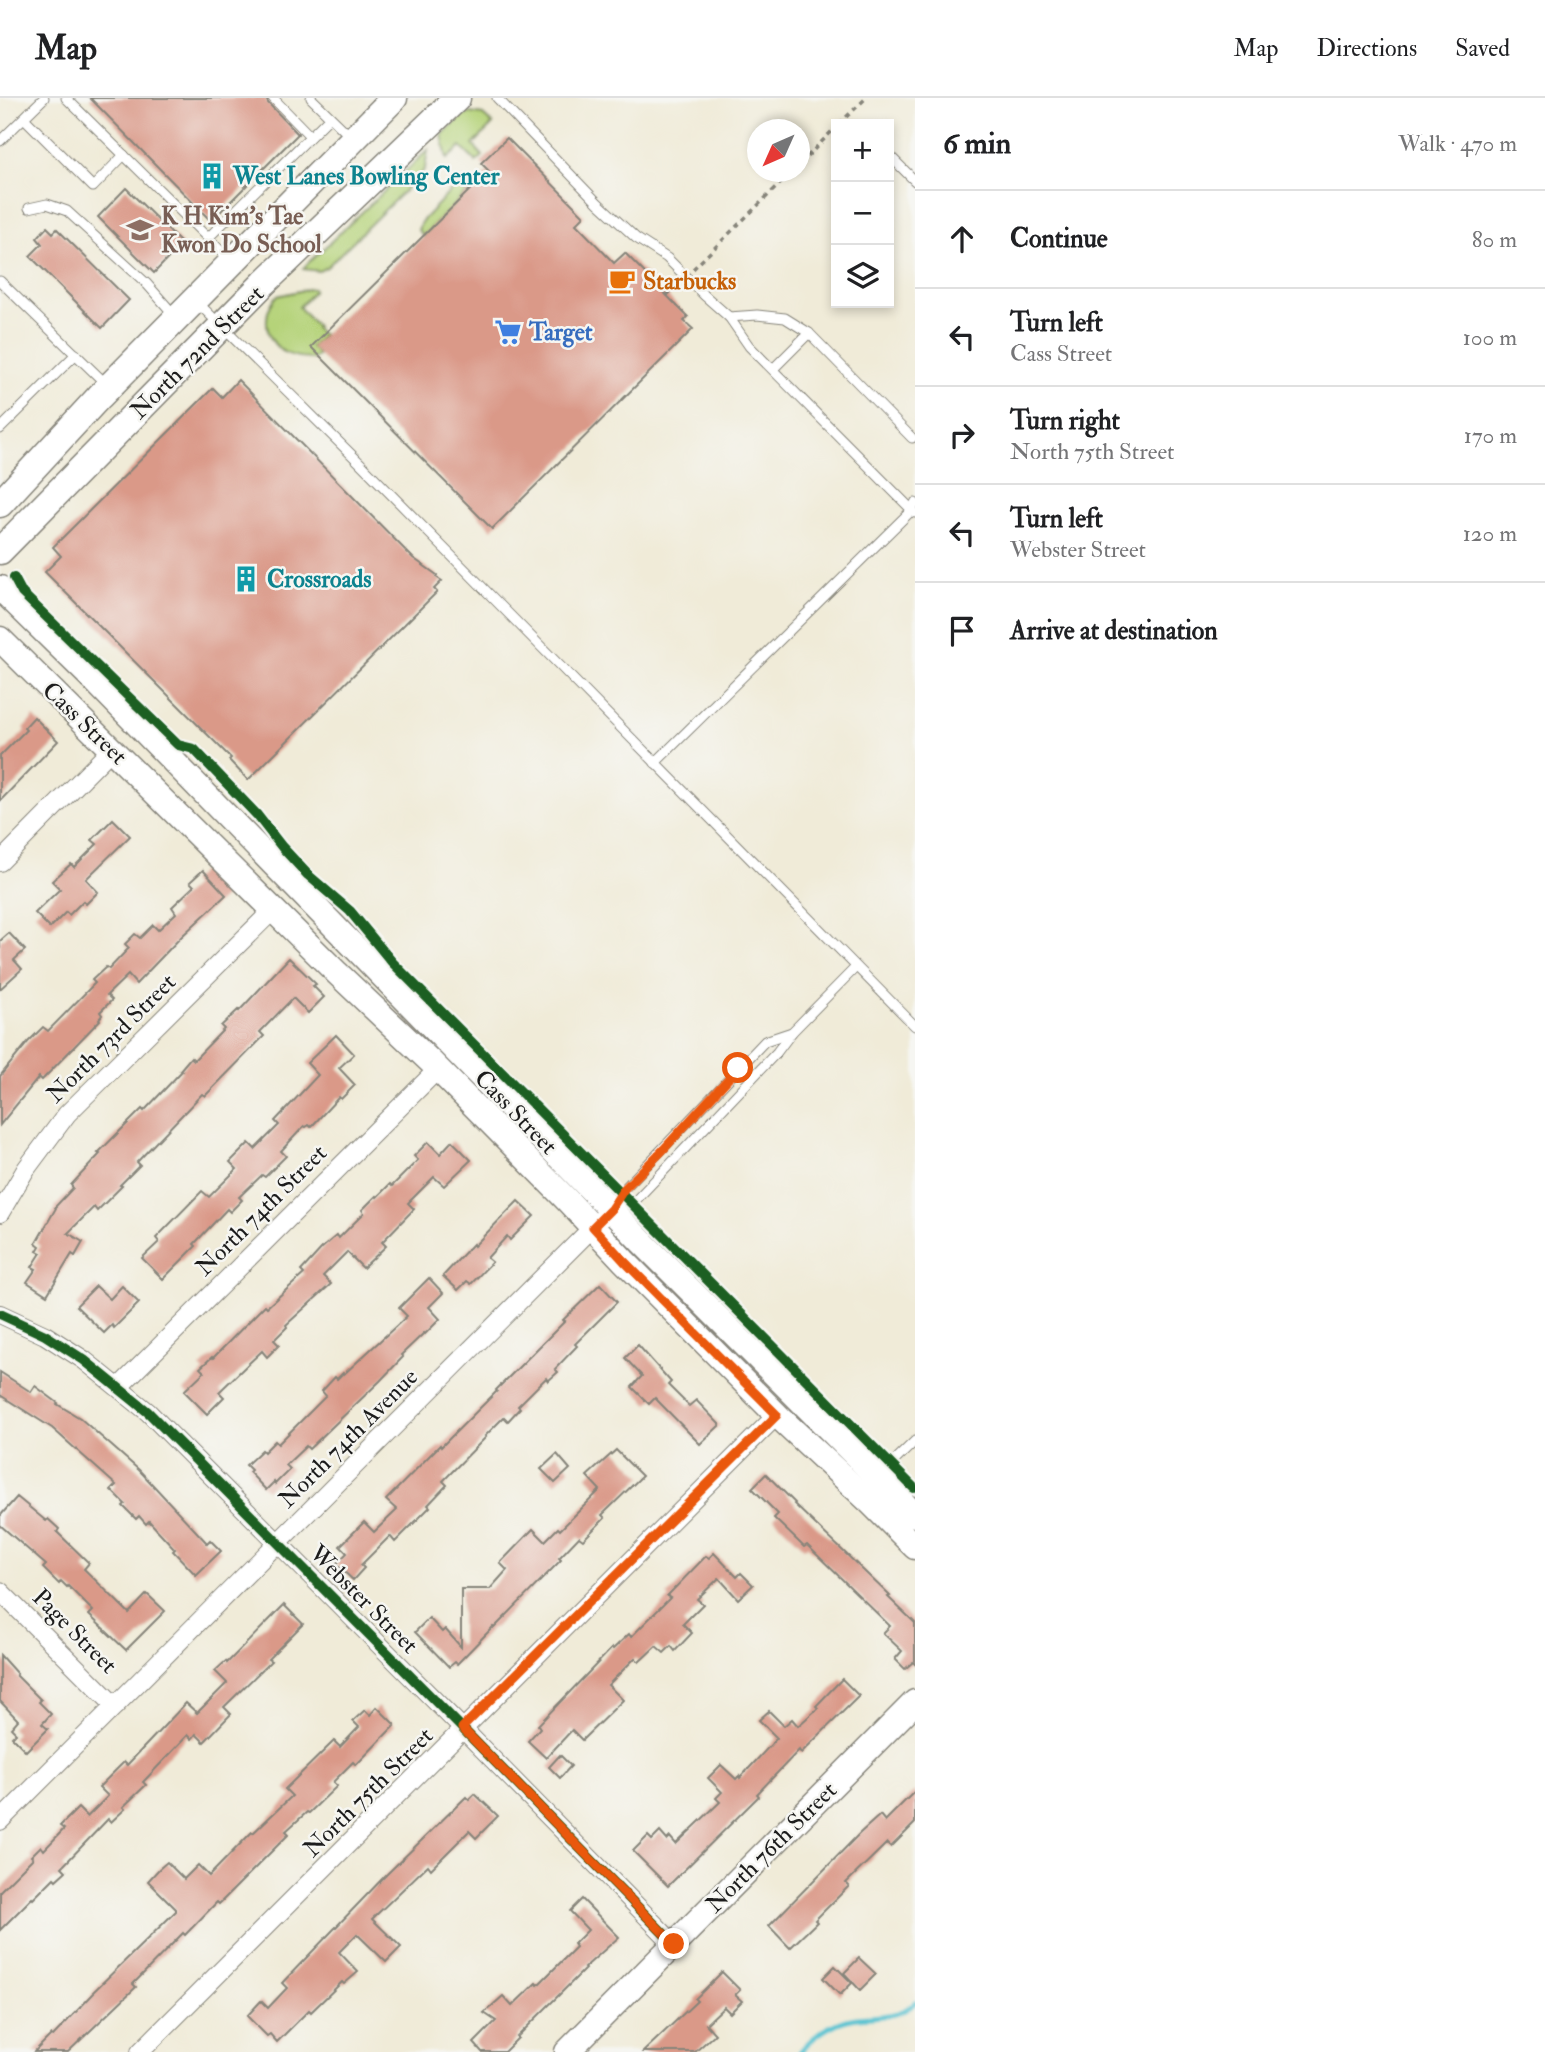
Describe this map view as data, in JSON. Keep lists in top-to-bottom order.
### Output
{
  "streets": {
    "main road": ["North 72nd Street", "Cass Street", "North 76th Street"],
    "street": [
      "North 73rd Street",
      "North 74th Street",
      "North 74th Avenue",
      "Webster Street",
      "Page Street",
      "North 75th Street"
    ]
  },
  "crossings": [
    ["Cass Street", "North 73rd Street"],
    ["Cass Street", "North 74th Street"],
    ["Cass Street", "North 74th Avenue"],
    ["Cass Street", "North 75th Street"],
    ["North 74th Street", "Webster Street"],
    ["North 74th Avenue", "Webster Street"],
    ["North 74th Avenue", "Page Street"],
    ["Webster Street", "North 75th Street"],
    ["Webster Street", "North 76th Street"]
  ],
  "places": {
    "building": ["West Lanes Bowling Center", "Crossroads"],
    "school or university": ["K H Kim's Tae Kwon Do School"],
    "cafe": ["Starbucks"],
    "supermarket": ["Target"]
  },
  "north": "bottom left",
  "page": {
    "header": "Map",
    "nav": ["Map", "Directions", "Saved"],
    "heading": ["6 min", "Walk · 470 m"],
    "map_buttons": ["+", "−"],
    "list": [
      ["Continue", "80 m"],
      ["Turn left", "Cass Street", "100 m"],
      ["Turn right", "North 75th Street", "170 m"],
      ["Turn left", "Webster Street", "120 m"],
      "Arrive at destination"
    ]
  }
}
